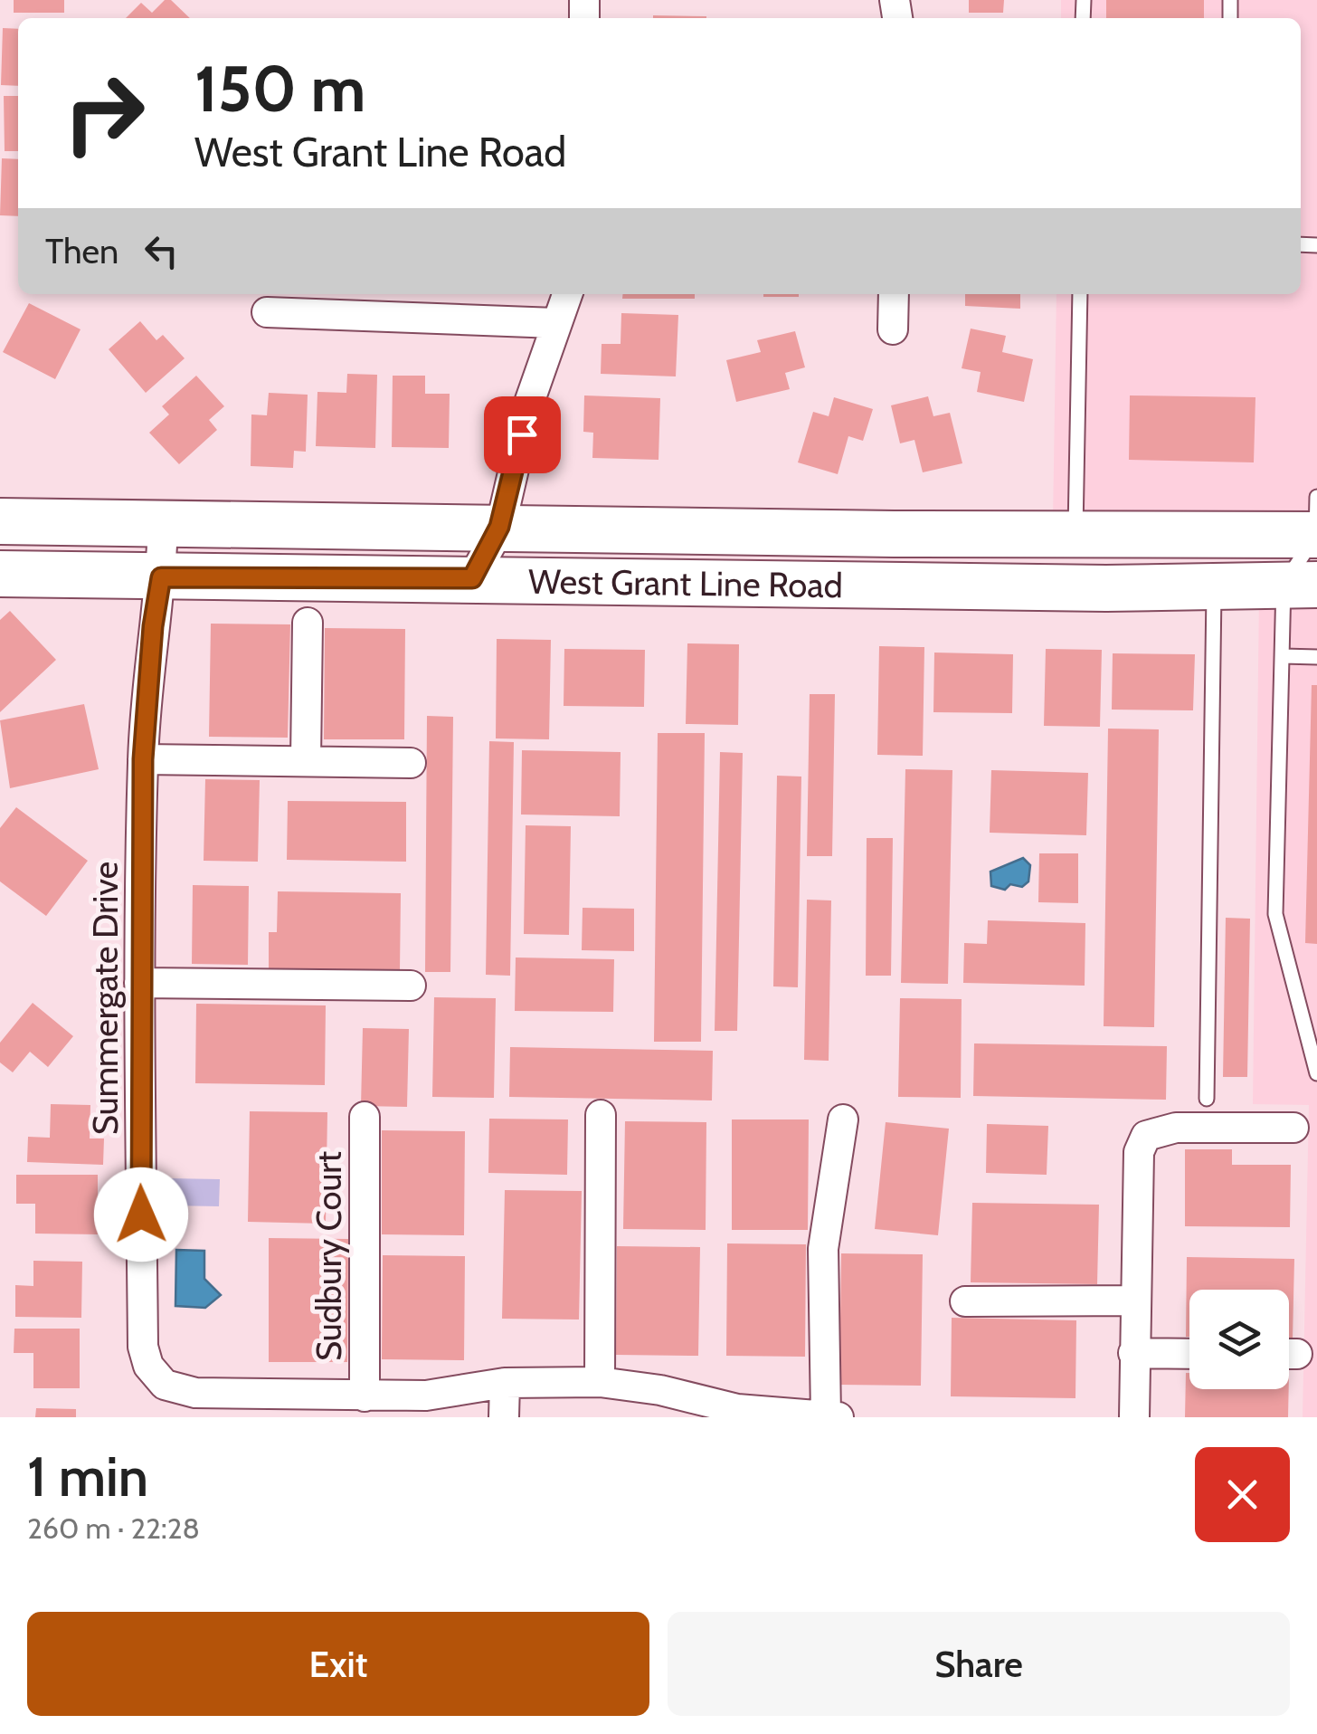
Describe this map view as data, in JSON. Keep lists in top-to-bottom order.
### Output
{
  "streets": {
    "main road": ["West Grant Line Road"],
    "street": ["Summergate Drive", "Sudbury Court"]
  },
  "crossings": [
    ["West Grant Line Road", "Summergate Drive"],
    ["Summergate Drive", "Sudbury Court"]
  ],
  "page": {
    "turn": ["150 m", "West Grant Line Road"],
    "then": "Then",
    "heading": ["1 min", "260 m · 22:28"],
    "buttons": ["Exit", "Share"]
  }
}
